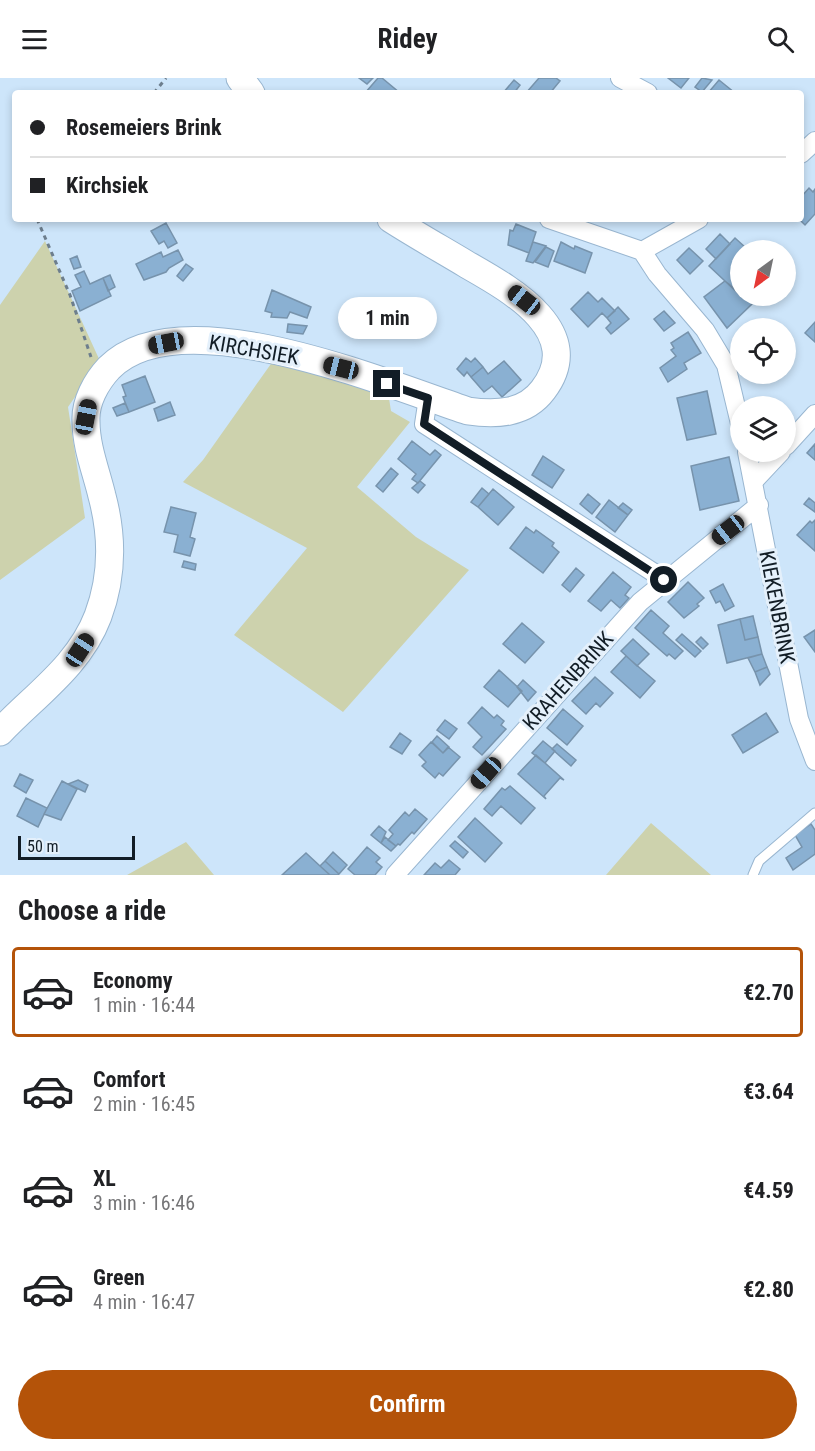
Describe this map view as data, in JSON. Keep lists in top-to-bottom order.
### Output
{
  "streets": {
    "main road": ["KIRCHSIEK"],
    "street": ["KIEKENBRINK", "KRAHENBRINK"]
  },
  "crossings": [
    ["KIEKENBRINK", "KRAHENBRINK"]
  ],
  "scale_bar": "50 m",
  "north": "bottom left",
  "page": {
    "header": "Ridey",
    "banner": ["Rosemeiers Brink", "Kirchsiek"],
    "bubble": "1 min",
    "scale": "50 m",
    "heading": "Choose a ride",
    "list": [
      {
        "name": "Economy",
        "note": "1 min · 16:44",
        "value": "€2.70"
      },
      {
        "name": "Comfort",
        "note": "2 min · 16:45",
        "value": "€3.64"
      },
      {
        "name": "XL",
        "note": "3 min · 16:46",
        "value": "€4.59"
      },
      {
        "name": "Green",
        "note": "4 min · 16:47",
        "value": "€2.80"
      }
    ],
    "buttons": "Confirm"
  }
}
